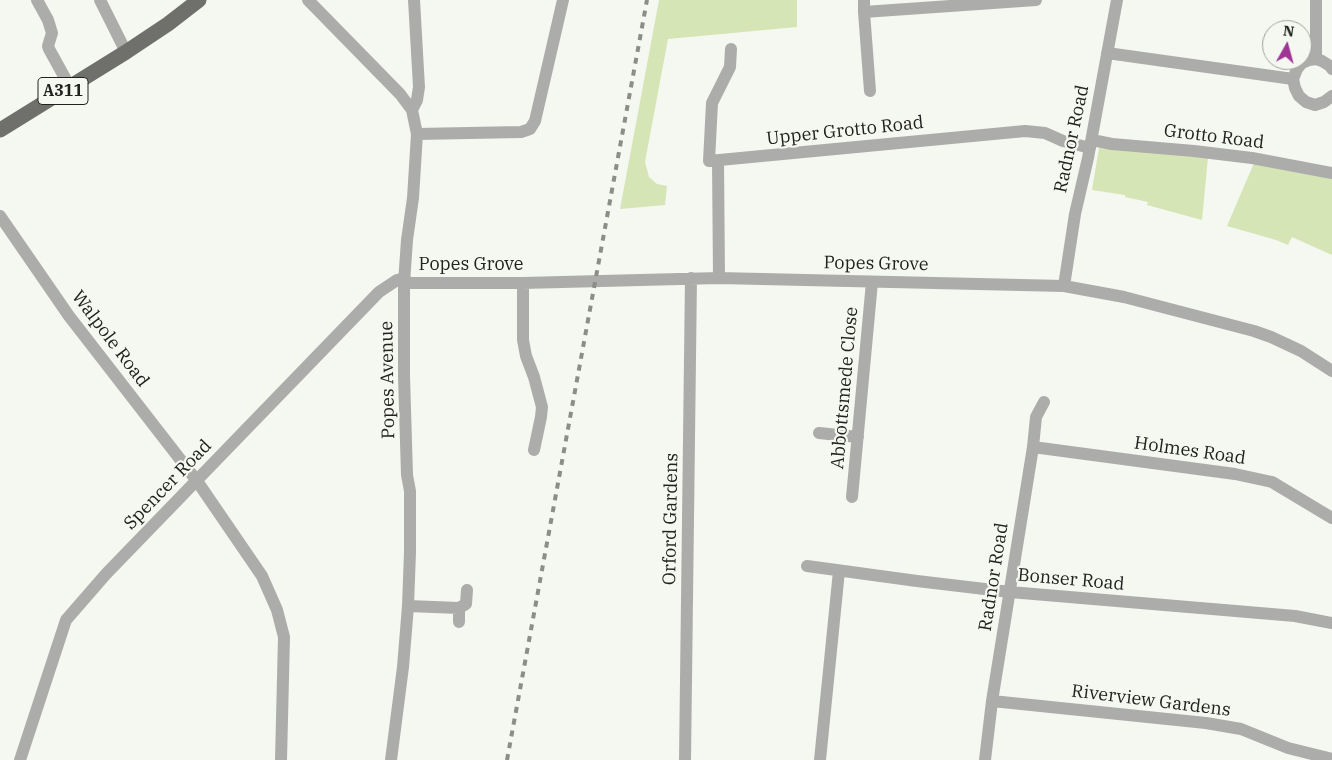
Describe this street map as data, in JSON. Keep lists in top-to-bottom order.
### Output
{
  "streets": {
    "main road": ["A311"],
    "street": [
      "Upper Grotto Road",
      "Grotto Road",
      "Radnor Road",
      "Popes Grove",
      "Walpole Road",
      "Popes Avenue",
      "Abbottsmede Close",
      "Holmes Road",
      "Spencer Road",
      "Orford Gardens",
      "Bonser Road",
      "Riverview Gardens"
    ]
  },
  "crossings": [
    ["Upper Grotto Road", "Grotto Road"],
    ["Upper Grotto Road", "Radnor Road"],
    ["Grotto Road", "Radnor Road"],
    ["Radnor Road", "Popes Grove"],
    ["Radnor Road", "Holmes Road"],
    ["Radnor Road", "Bonser Road"],
    ["Radnor Road", "Riverview Gardens"],
    ["Popes Grove", "Popes Avenue"],
    ["Popes Grove", "Abbottsmede Close"],
    ["Popes Grove", "Spencer Road"],
    ["Popes Grove", "Orford Gardens"],
    ["Walpole Road", "Spencer Road"],
    ["Popes Avenue", "Spencer Road"]
  ],
  "north": "top"
}
